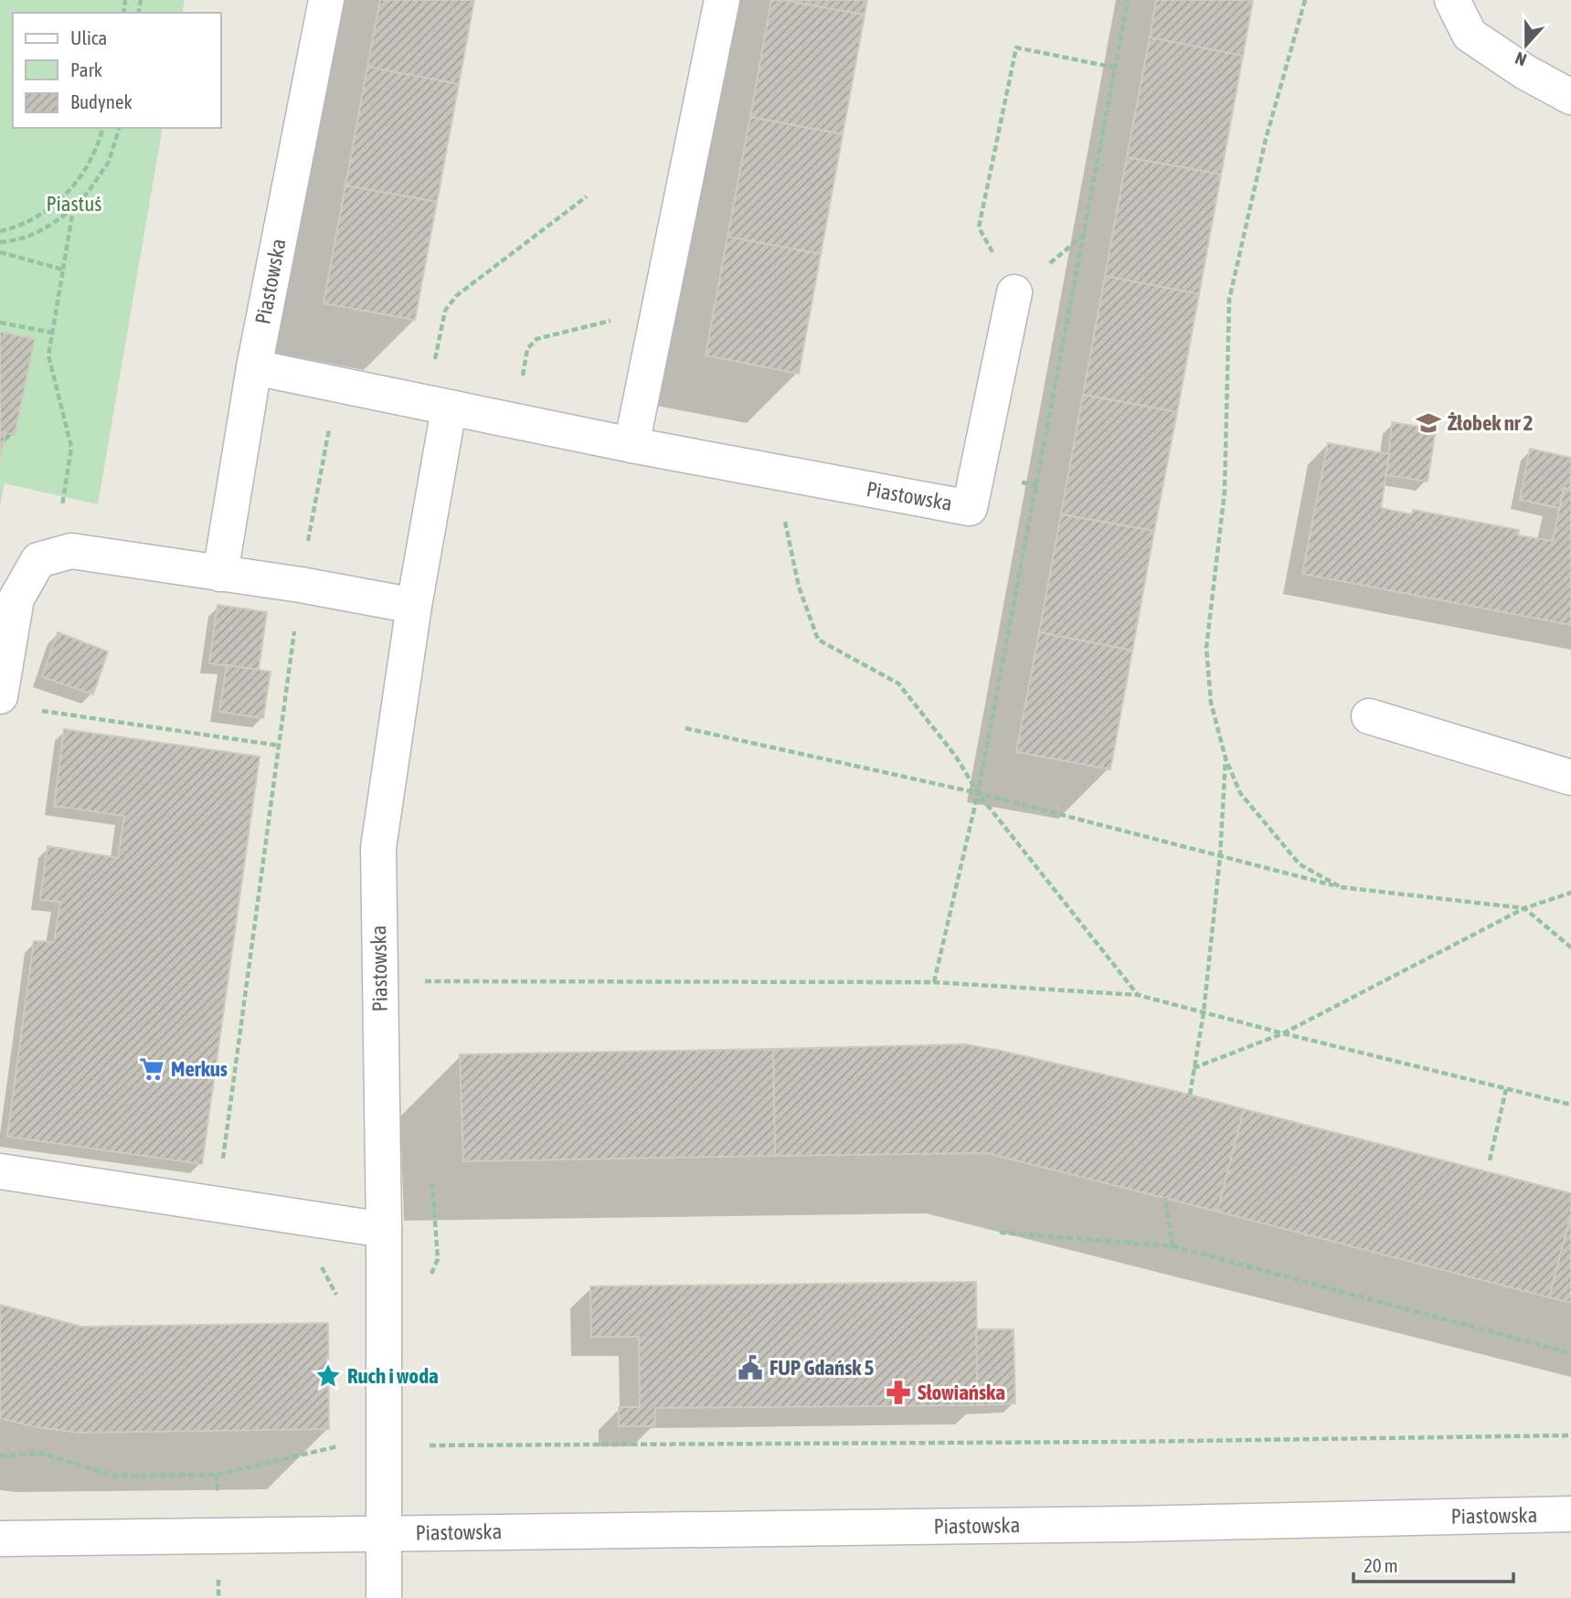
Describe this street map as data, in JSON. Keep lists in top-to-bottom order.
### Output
{
  "streets": {
    "street": ["Piastowska"]
  },
  "parks": ["Piastuś"],
  "places": {
    "school or university": ["Żłobek nr 2"],
    "supermarket": ["Merkus"],
    "public building": ["FUP Gdańsk 5"],
    "place": ["Ruch i woda"],
    "pharmacy": ["Słowiańska"]
  },
  "legend": ["Ulica", "Park", "Budynek"],
  "scale_bar": "20 m",
  "north": "bottom"
}
